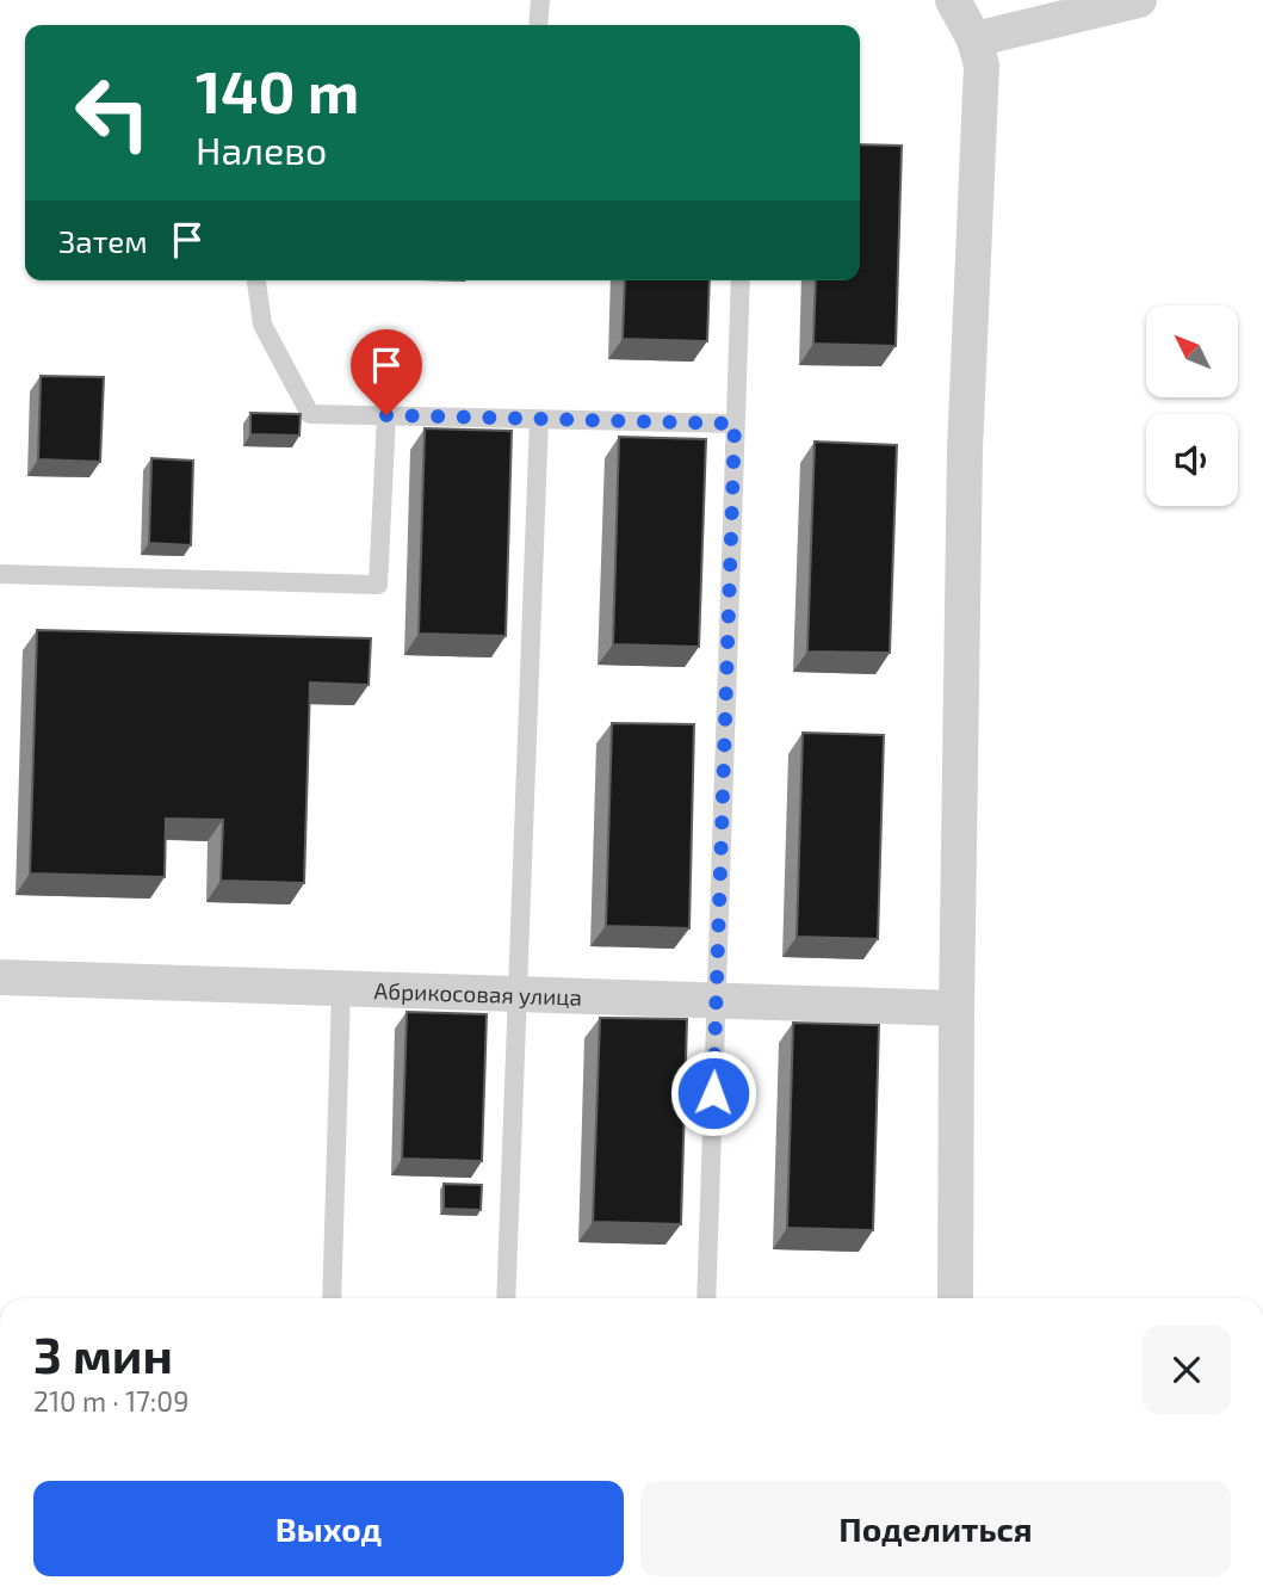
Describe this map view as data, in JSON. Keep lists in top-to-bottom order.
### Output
{
  "streets": {
    "street": ["Абрикосовая улица"]
  },
  "north": "top left",
  "page": {
    "turn": ["140 m", "Налево"],
    "then": "Затем",
    "heading": ["3 мин", "210 m · 17:09"],
    "buttons": ["Выход", "Поделиться"]
  }
}
